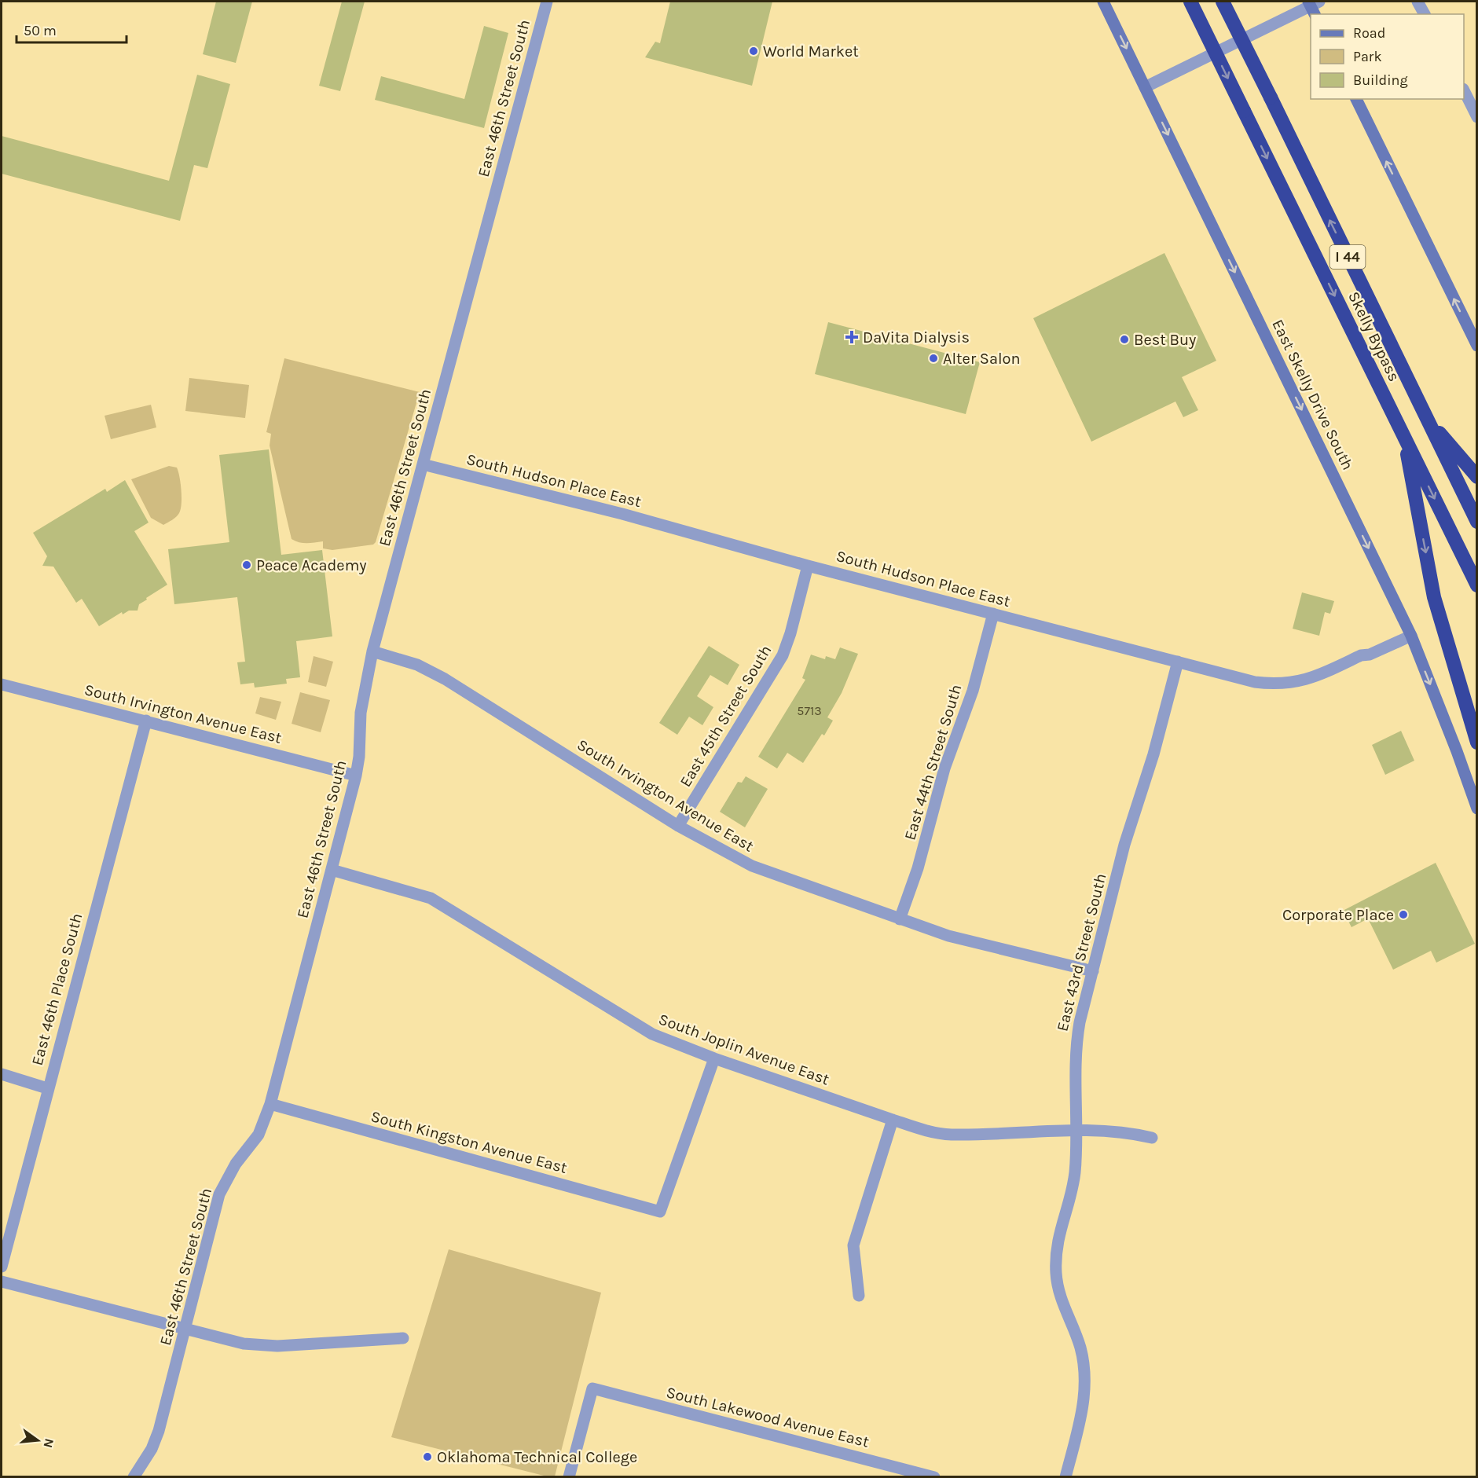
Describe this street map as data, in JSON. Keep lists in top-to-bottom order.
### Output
{
  "streets": {
    "highway": ["I 44", "Skelly Bypass"],
    "main road": ["East Skelly Drive South"],
    "street": [
      "East 46th Street South",
      "South Hudson Place East",
      "South Irvington Avenue East",
      "East 45th Street South",
      "East 44th Street South",
      "East 43rd Street South",
      "East 46th Place South",
      "South Joplin Avenue East",
      "South Kingston Avenue East",
      "South Lakewood Avenue East"
    ]
  },
  "crossings": [
    ["East 46th Street South", "South Hudson Place East"],
    ["East 46th Street South", "South Irvington Avenue East"],
    ["East 46th Street South", "South Joplin Avenue East"],
    ["East 46th Street South", "South Kingston Avenue East"],
    ["East Skelly Drive South", "South Hudson Place East"],
    ["South Hudson Place East", "East 45th Street South"],
    ["South Hudson Place East", "East 44th Street South"],
    ["South Hudson Place East", "East 43rd Street South"],
    ["South Irvington Avenue East", "East 45th Street South"],
    ["South Irvington Avenue East", "East 44th Street South"],
    ["South Irvington Avenue East", "East 43rd Street South"],
    ["South Irvington Avenue East", "East 46th Place South"],
    ["East 43rd Street South", "South Joplin Avenue East"],
    ["South Joplin Avenue East", "South Kingston Avenue East"]
  ],
  "one_way": ["East Skelly Drive South"],
  "places": {
    "other": [
      "World Market",
      "Best Buy",
      "Alter Salon",
      "Peace Academy",
      "Corporate Place",
      "Oklahoma Technical College"
    ],
    "health": ["DaVita Dialysis"]
  },
  "house_numbers": ["5713"],
  "legend": ["Road", "Park", "Building"],
  "scale_bar": "50 m",
  "north": "right"
}
